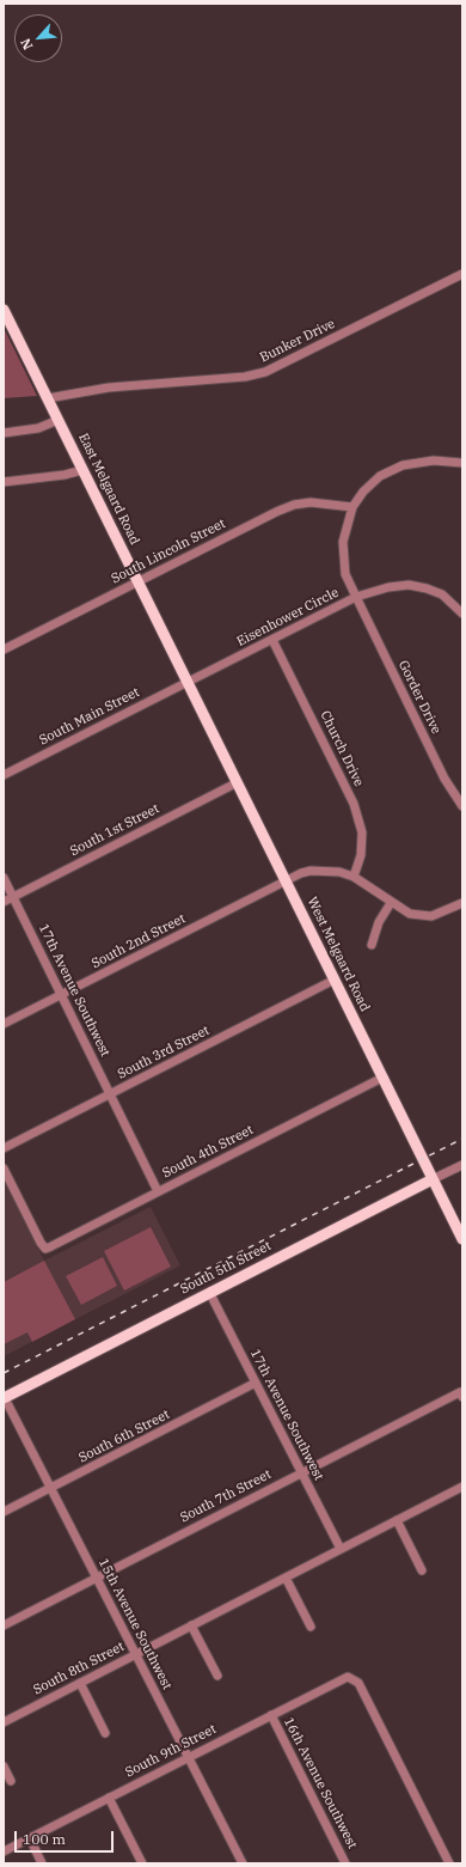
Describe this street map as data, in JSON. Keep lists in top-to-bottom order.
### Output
{
  "streets": {
    "main road": ["East Melgaard Road", "West Melgaard Road", "South 5th Street"],
    "street": [
      "Bunker Drive",
      "South Lincoln Street",
      "Eisenhower Circle",
      "Gorder Drive",
      "South Main Street",
      "Church Drive",
      "South 1st Street",
      "South 2nd Street",
      "17th Avenue Southwest",
      "South 3rd Street",
      "South 4th Street",
      "South 6th Street",
      "South 7th Street",
      "15th Avenue Southwest",
      "South 8th Street",
      "South 9th Street",
      "16th Avenue Southwest"
    ]
  },
  "crossings": [
    ["Bunker Drive", "East Melgaard Road"],
    ["East Melgaard Road", "South Lincoln Street"],
    ["East Melgaard Road", "Eisenhower Circle"],
    ["East Melgaard Road", "South Main Street"],
    ["East Melgaard Road", "West Melgaard Road"],
    ["South Lincoln Street", "Eisenhower Circle"],
    ["Eisenhower Circle", "Gorder Drive"],
    ["Eisenhower Circle", "South Main Street"],
    ["Eisenhower Circle", "Church Drive"],
    ["Eisenhower Circle", "West Melgaard Road"],
    ["South Main Street", "West Melgaard Road"],
    ["South 1st Street", "West Melgaard Road"],
    ["South 1st Street", "17th Avenue Southwest"],
    ["South 2nd Street", "West Melgaard Road"],
    ["South 2nd Street", "17th Avenue Southwest"],
    ["West Melgaard Road", "South 3rd Street"],
    ["West Melgaard Road", "South 4th Street"],
    ["West Melgaard Road", "South 5th Street"],
    ["17th Avenue Southwest", "South 3rd Street"],
    ["17th Avenue Southwest", "South 4th Street"],
    ["17th Avenue Southwest", "South 5th Street"],
    ["17th Avenue Southwest", "South 6th Street"],
    ["17th Avenue Southwest", "South 7th Street"],
    ["17th Avenue Southwest", "South 8th Street"],
    ["South 5th Street", "15th Avenue Southwest"],
    ["South 6th Street", "15th Avenue Southwest"],
    ["South 7th Street", "15th Avenue Southwest"],
    ["15th Avenue Southwest", "South 8th Street"],
    ["15th Avenue Southwest", "South 9th Street"],
    ["South 9th Street", "16th Avenue Southwest"]
  ],
  "scale_bar": "100 m",
  "north": "bottom left"
}
